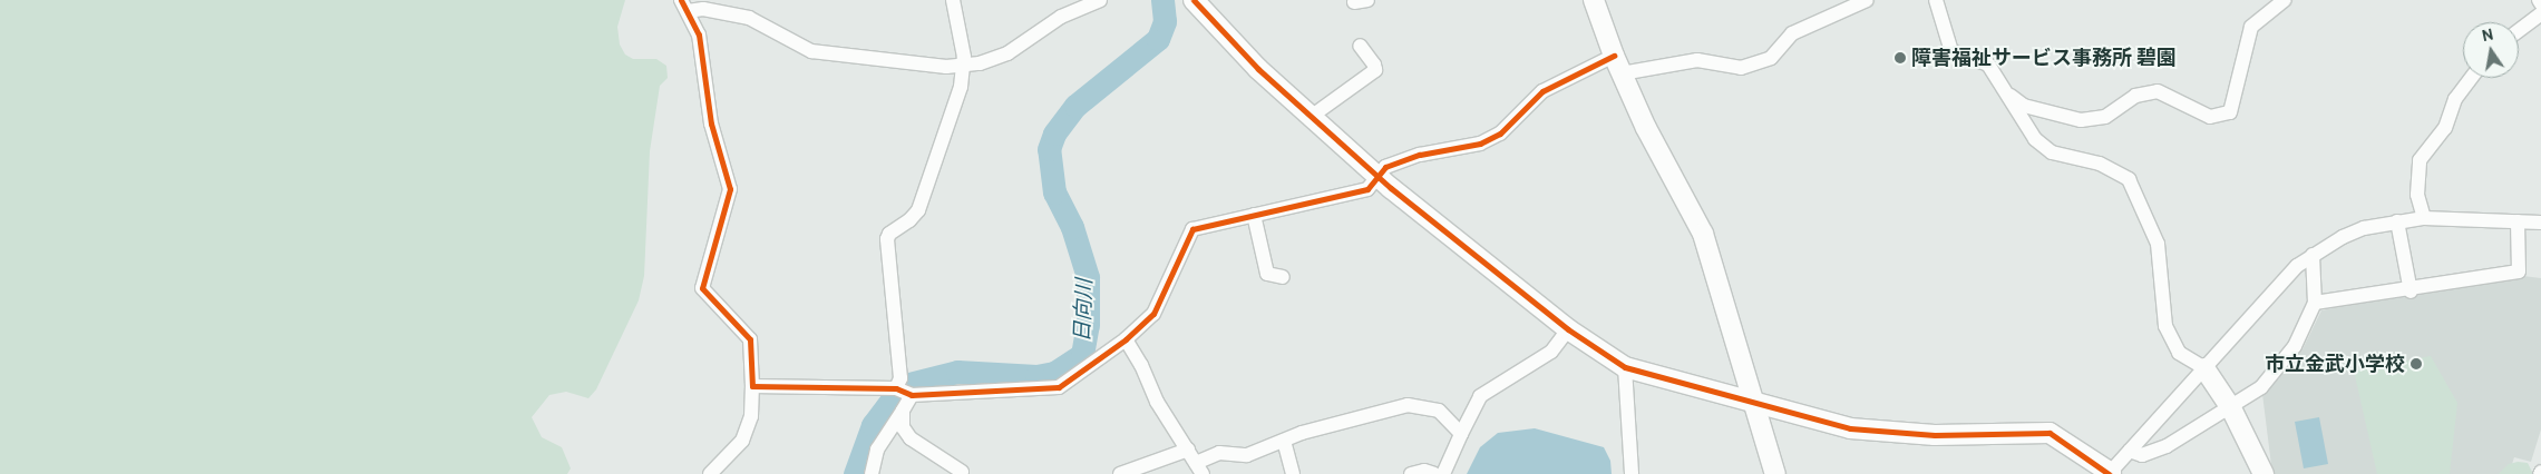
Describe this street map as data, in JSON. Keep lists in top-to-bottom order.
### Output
{
  "water": ["日向川"],
  "places": ["障害福祉サービス事務所 碧園", "市立金武小学校"],
  "north": "top"
}
